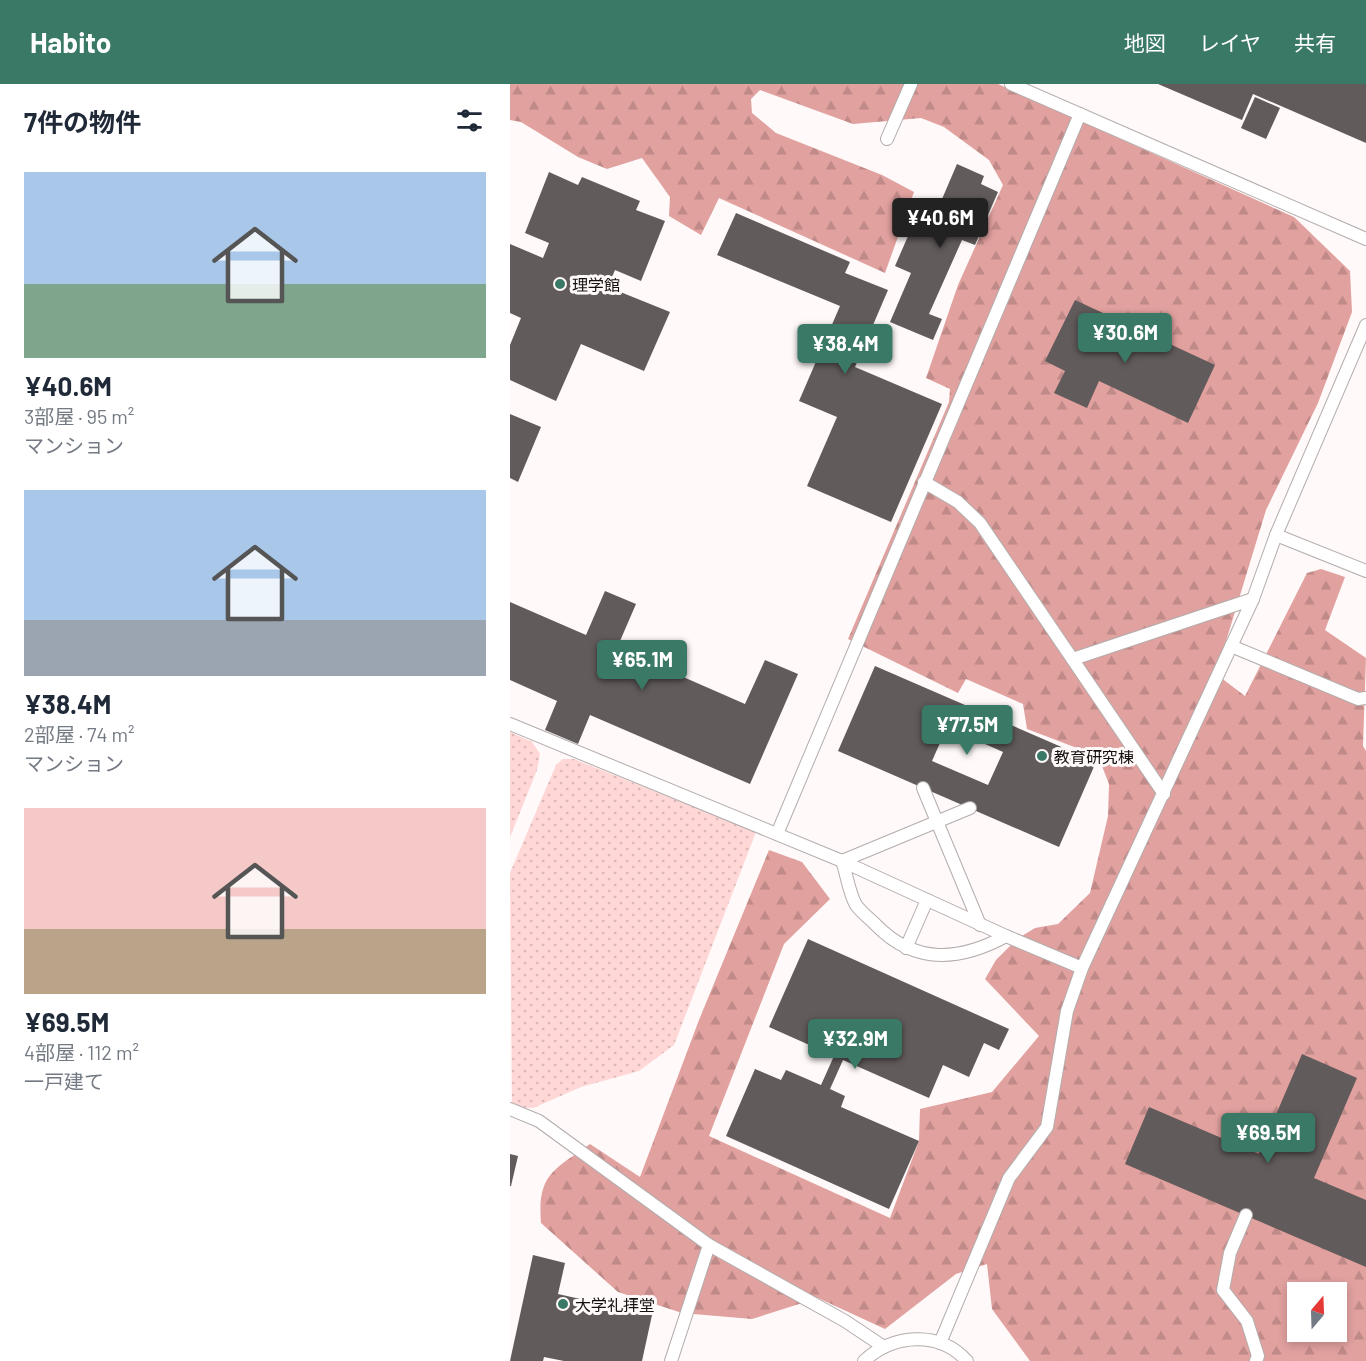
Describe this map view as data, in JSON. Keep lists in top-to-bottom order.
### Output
{
  "places": ["理学館", "教育研究棟", "大学礼拝堂"],
  "north": "top",
  "page": {
    "header": "Habito",
    "nav": ["地図", "レイヤ", "共有"],
    "heading": "7件の物件",
    "list": [
      {
        "name": "¥40.6M",
        "note": "3部屋 · 95 m² · マンション"
      },
      {
        "name": "¥38.4M",
        "note": "2部屋 · 74 m² · マンション"
      },
      {
        "name": "¥69.5M",
        "note": "4部屋 · 112 m² · 一戸建て"
      }
    ],
    "price": [
      "¥40.6M",
      "¥30.6M",
      "¥38.4M",
      "¥65.1M",
      "¥77.5M",
      "¥32.9M",
      "¥69.5M"
    ]
  }
}
